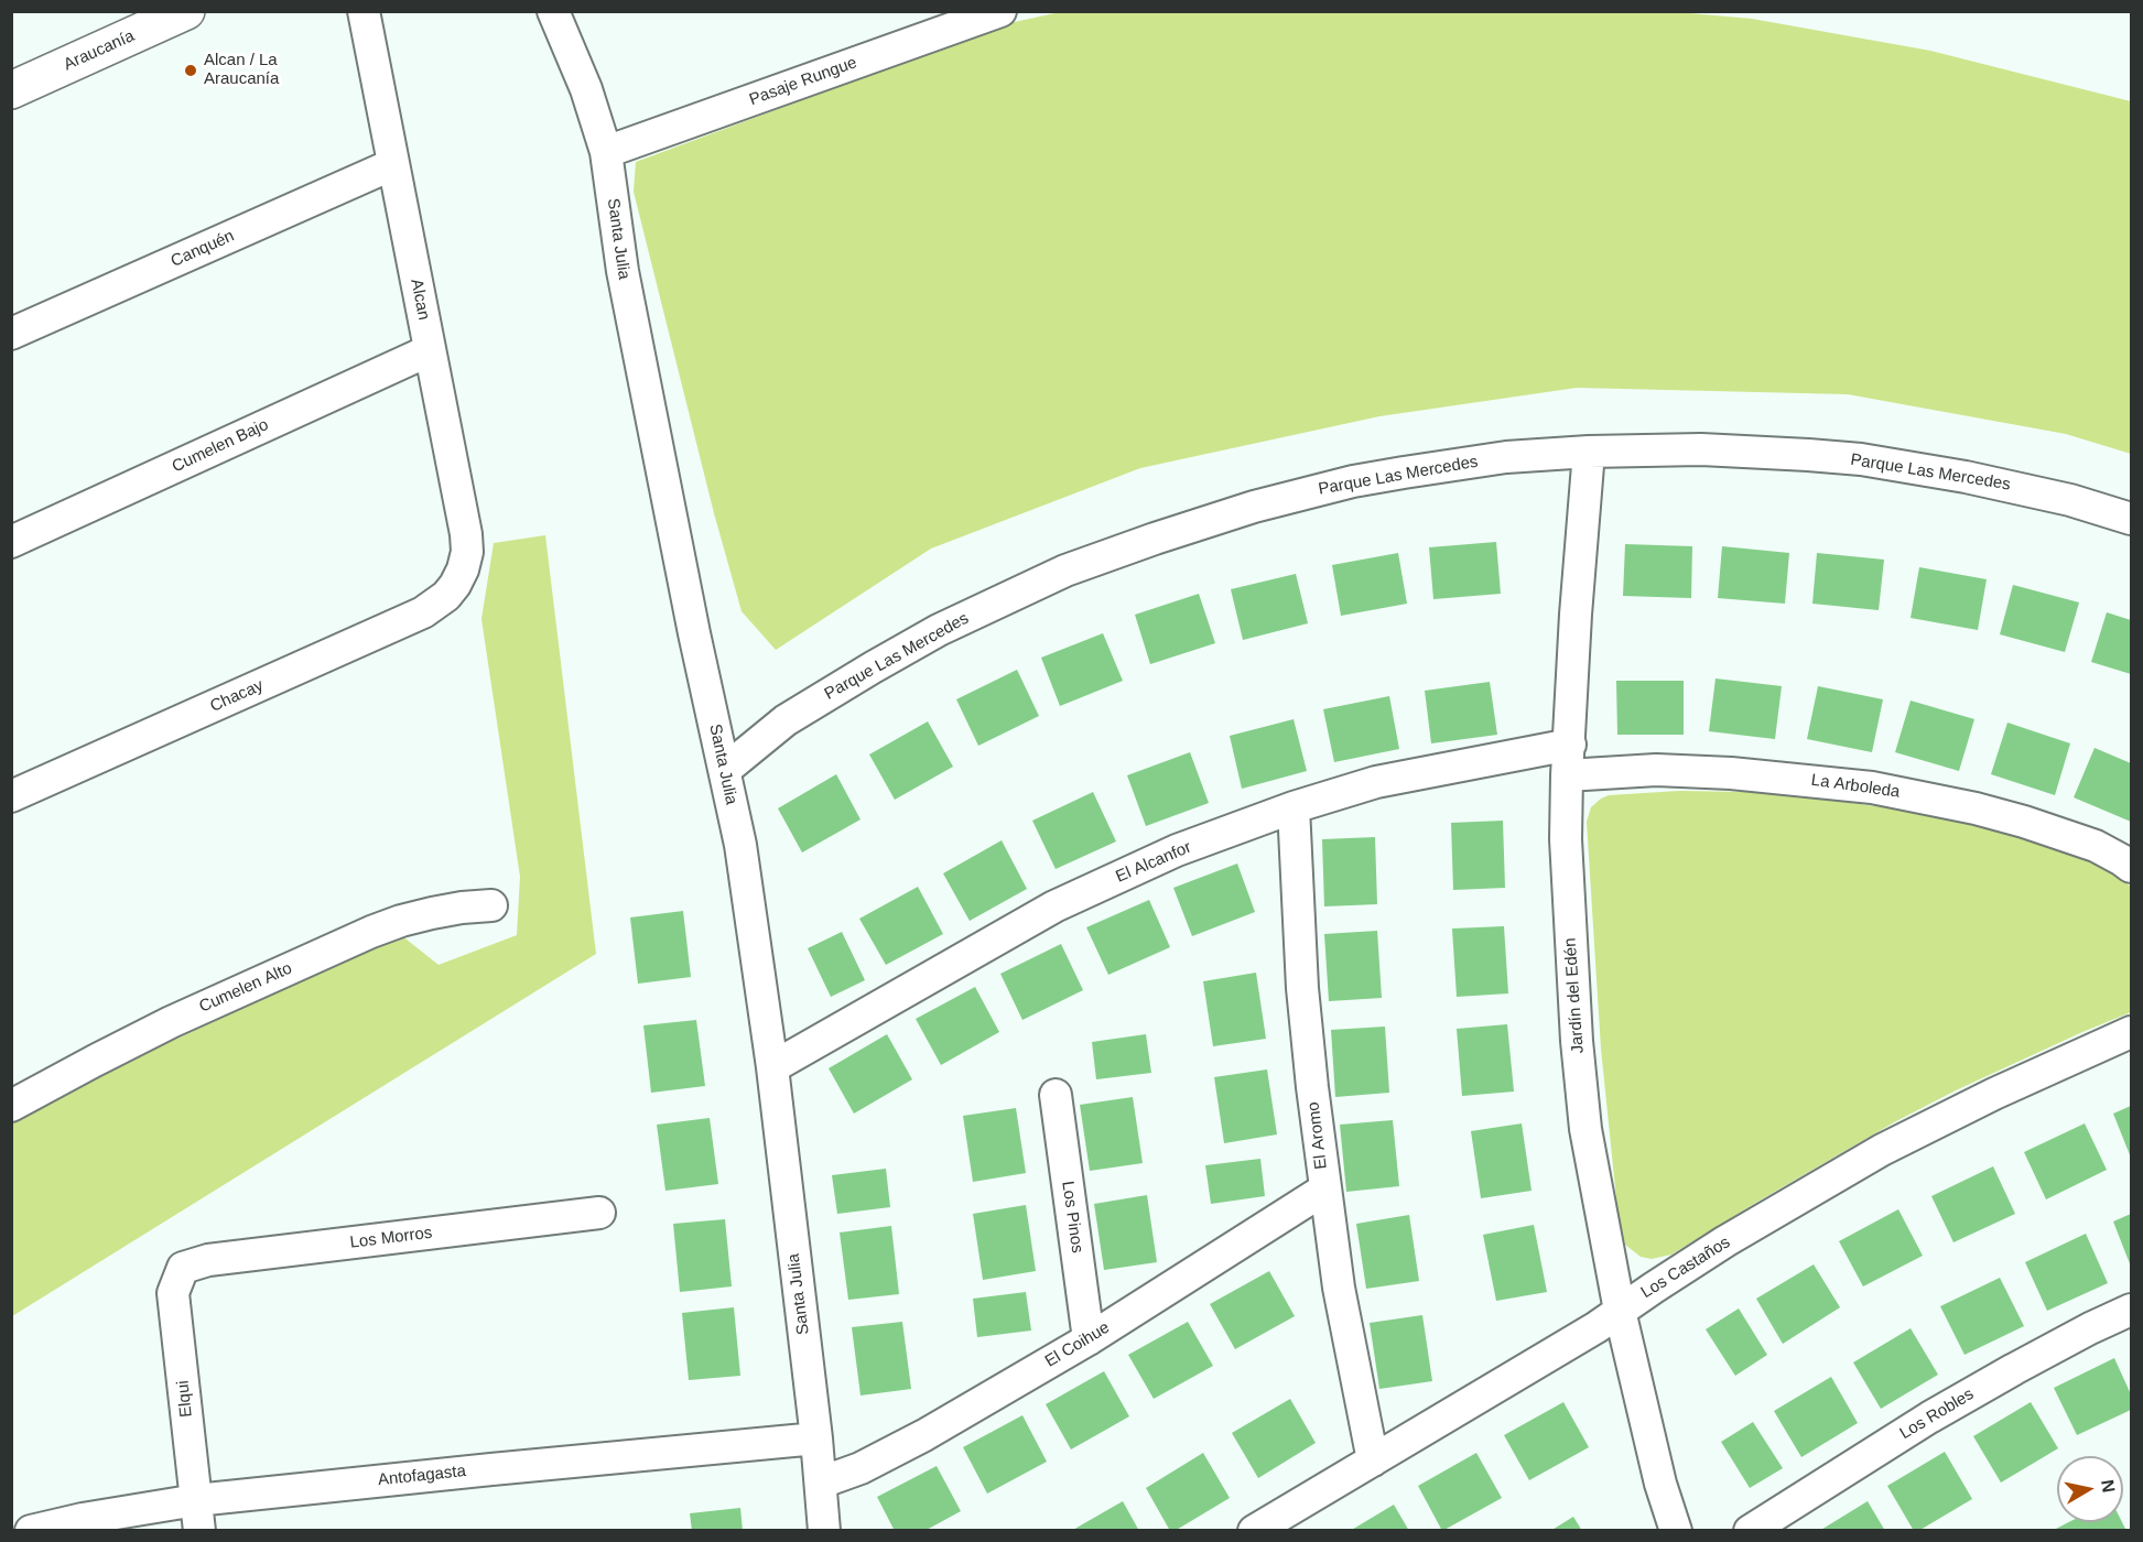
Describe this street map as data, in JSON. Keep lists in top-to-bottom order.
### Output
{
  "streets": {
    "street": [
      "Araucanía",
      "Pasaje Rungue",
      "Santa Julia",
      "Canquén",
      "Alcan",
      "Cumelen Bajo",
      "Parque Las Mercedes",
      "Chacay",
      "La Arboleda",
      "El Alcanfor",
      "Cumelen Alto",
      "Jardín del Edén",
      "El Aromo",
      "Los Pinos",
      "Los Morros",
      "Los Castaños",
      "El Coihue",
      "Elqui",
      "Los Robles",
      "Antofagasta"
    ]
  },
  "crossings": [
    ["Pasaje Rungue", "Santa Julia"],
    ["Santa Julia", "Parque Las Mercedes"],
    ["Santa Julia", "El Alcanfor"],
    ["Santa Julia", "El Coihue"],
    ["Santa Julia", "Antofagasta"],
    ["Canquén", "Alcan"],
    ["Alcan", "Cumelen Bajo"],
    ["Alcan", "Chacay"],
    ["Parque Las Mercedes", "Jardín del Edén"],
    ["La Arboleda", "El Alcanfor"],
    ["La Arboleda", "Jardín del Edén"],
    ["El Alcanfor", "Jardín del Edén"],
    ["El Alcanfor", "El Aromo"],
    ["Jardín del Edén", "Los Castaños"],
    ["El Aromo", "Los Castaños"],
    ["El Aromo", "El Coihue"],
    ["Los Pinos", "El Coihue"],
    ["Los Morros", "Elqui"],
    ["Elqui", "Antofagasta"]
  ],
  "places": ["Alcan / La Araucanía"],
  "north": "right"
}
